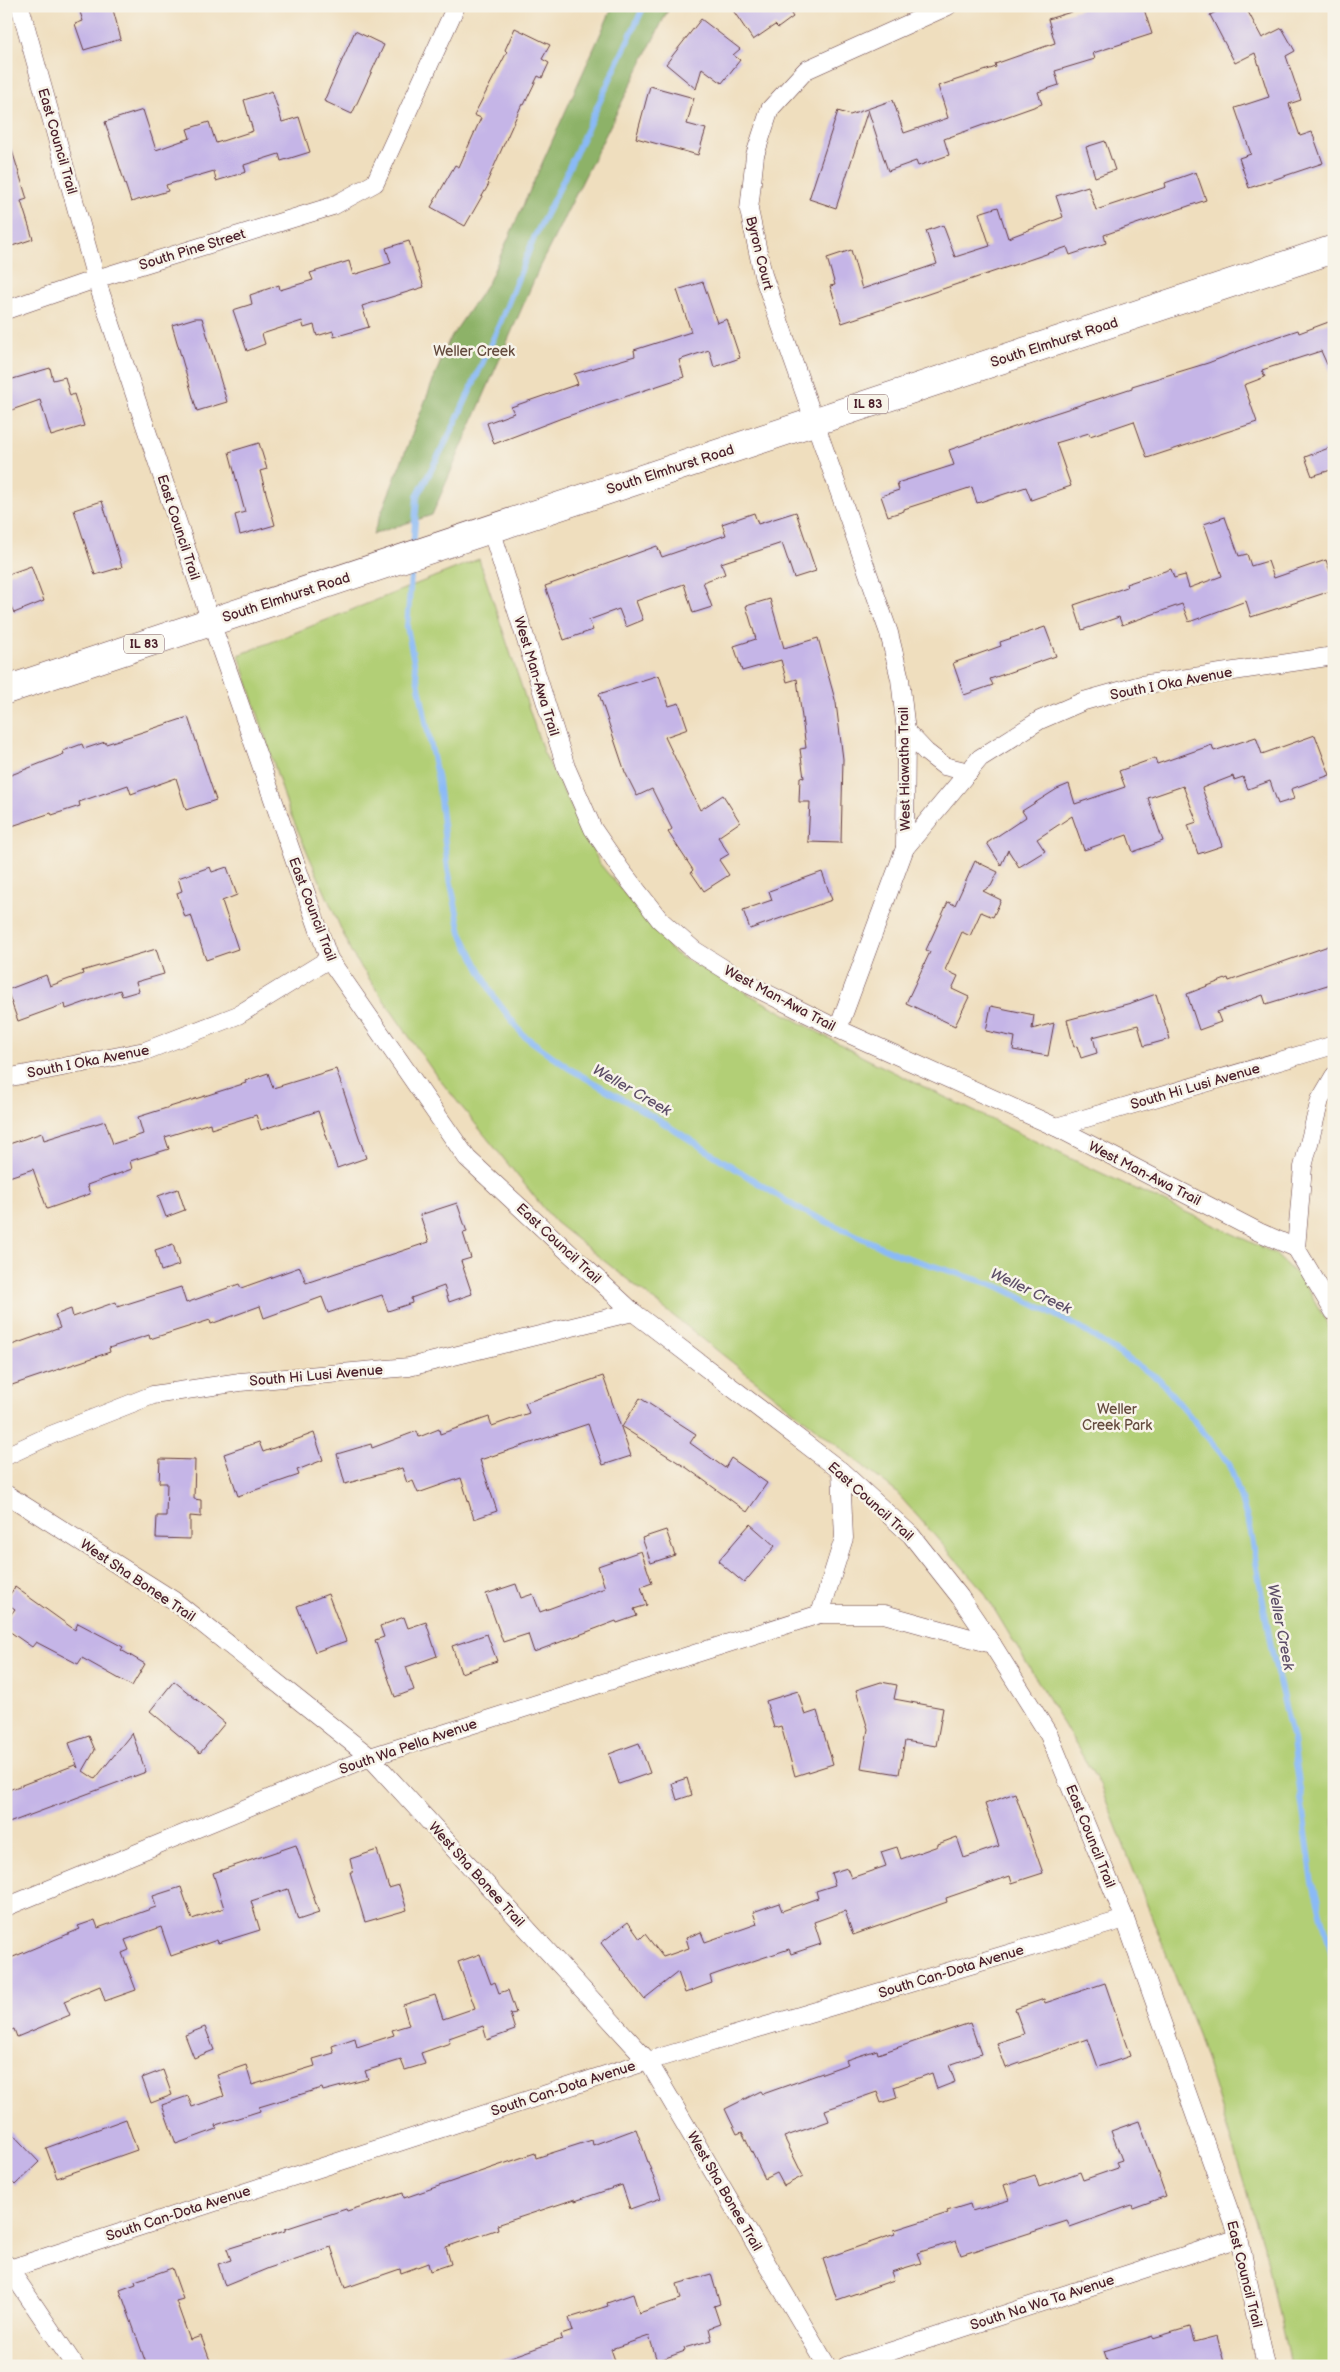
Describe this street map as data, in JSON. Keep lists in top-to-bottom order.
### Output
{
  "streets": {
    "main road": ["South Elmhurst Road", "IL 83"],
    "street": [
      "East Council Trail",
      "South Pine Street",
      "Byron Court",
      "West Man-Awa Trail",
      "South I Oka Avenue",
      "West Hiawatha Trail",
      "South Hi Lusi Avenue",
      "West Sha Bonee Trail",
      "South Wa Pella Avenue",
      "South Can-Dota Avenue",
      "South Na Wa Ta Avenue"
    ]
  },
  "crossings": [
    ["East Council Trail", "South Pine Street"],
    ["East Council Trail", "South Elmhurst Road"],
    ["East Council Trail", "South I Oka Avenue"],
    ["East Council Trail", "South Hi Lusi Avenue"],
    ["East Council Trail", "South Wa Pella Avenue"],
    ["East Council Trail", "South Can-Dota Avenue"],
    ["East Council Trail", "South Na Wa Ta Avenue"],
    ["Byron Court", "South Elmhurst Road"],
    ["Byron Court", "West Hiawatha Trail"],
    ["South Elmhurst Road", "West Man-Awa Trail"],
    ["South Elmhurst Road", "West Hiawatha Trail"],
    ["West Man-Awa Trail", "West Hiawatha Trail"],
    ["West Man-Awa Trail", "South Hi Lusi Avenue"],
    ["South I Oka Avenue", "West Hiawatha Trail"],
    ["West Sha Bonee Trail", "South Wa Pella Avenue"],
    ["West Sha Bonee Trail", "South Can-Dota Avenue"]
  ],
  "water": ["Weller Creek"],
  "parks": ["Weller Creek", "Weller Creek Park"]
}
